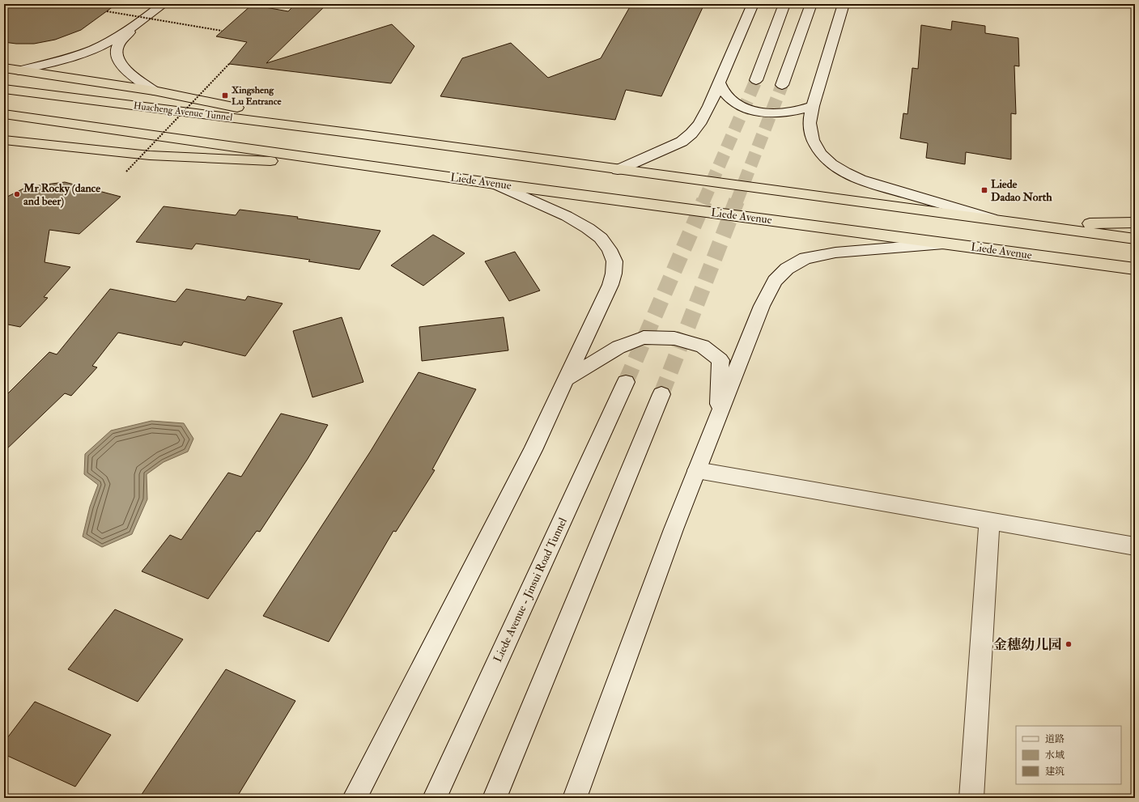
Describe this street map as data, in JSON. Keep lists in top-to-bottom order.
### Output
{
  "streets": {
    "highway": ["Huacheng Avenue Tunnel", "Liede Avenue"],
    "main road": ["Liede Avenue - Jinsui Road Tunnel"]
  },
  "places": {
    "transit": ["Xingsheng Lu Entrance", "Liede Dadao North"],
    "other": ["Mr Rocky (dance and beer)", "金穗幼儿园"]
  },
  "legend": ["道路", "水域", "建筑"]
}
